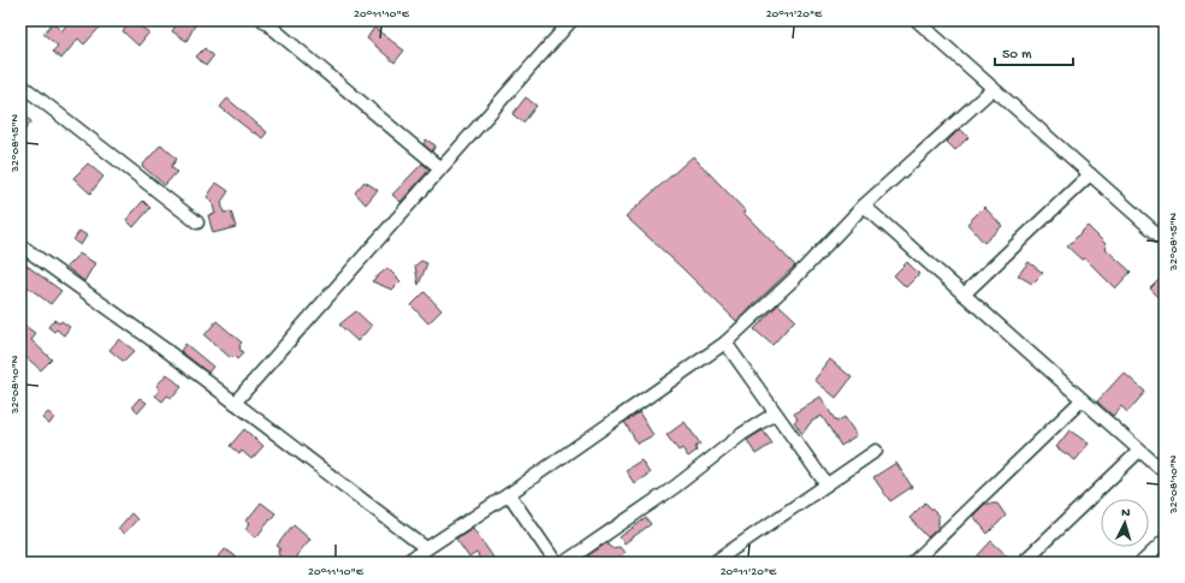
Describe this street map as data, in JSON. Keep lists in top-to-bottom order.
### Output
{
  "scale_bar": "50 m",
  "north": "top",
  "coordinates": [
    "20°11'10\"E",
    "20°11'20\"E",
    "32°08'15\"N",
    "32°08'10\"N"
  ]
}
